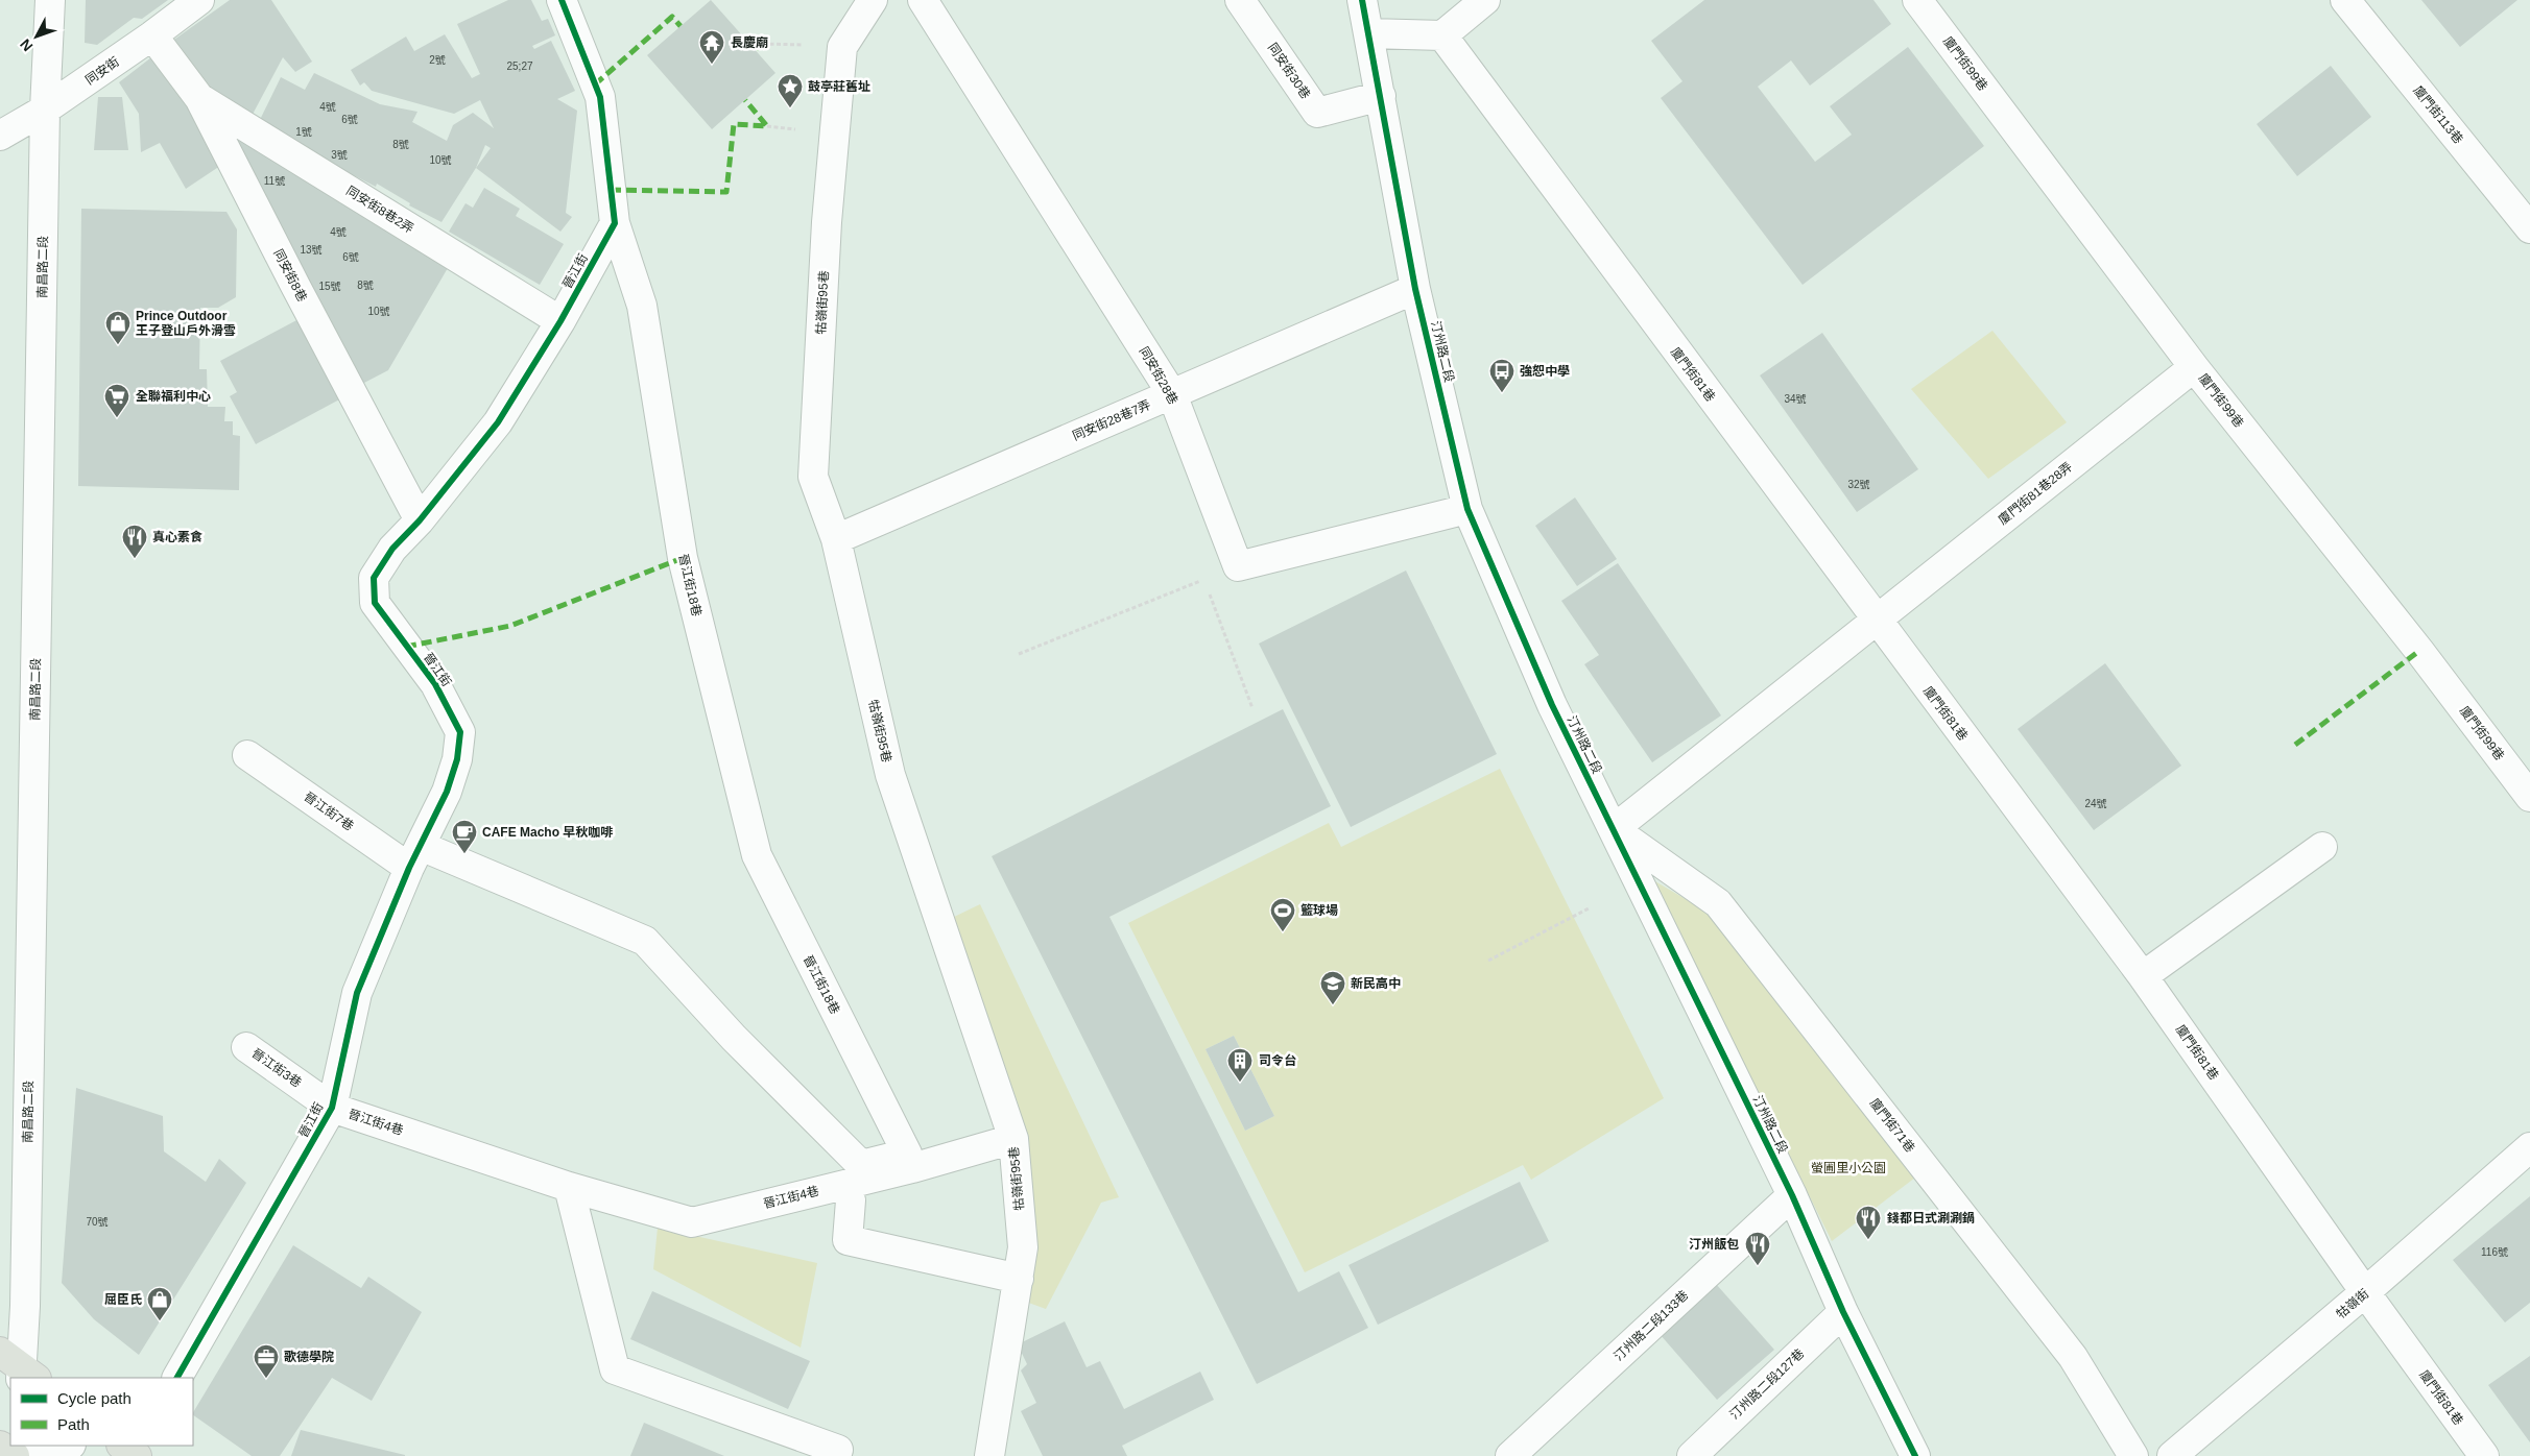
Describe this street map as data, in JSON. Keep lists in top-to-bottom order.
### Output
{
  "streets": {
    "street": [
      "廈門街99巷",
      "同安街",
      "同安街30巷",
      "廈門街113巷",
      "同安街8巷2弄",
      "南昌路二段",
      "晉江街",
      "同安街8巷",
      "牯嶺街95巷",
      "汀州路二段",
      "廈門街81巷",
      "同安街28巷",
      "同安街28巷7弄",
      "廈門街81巷28弄",
      "晉江街18巷",
      "晉江街7巷",
      "晉江街3巷",
      "晉江街4巷",
      "廈門街71巷",
      "牯嶺街",
      "汀州路二段133巷",
      "汀州路二段127巷"
    ]
  },
  "crossings": [
    ["廈門街99巷", "廈門街81巷28弄"],
    ["同安街", "南昌路二段"],
    ["同安街", "同安街8巷"],
    ["同安街30巷", "汀州路二段"],
    ["同安街8巷2弄", "晉江街"],
    ["同安街8巷2弄", "同安街8巷"],
    ["晉江街", "同安街8巷"],
    ["晉江街", "晉江街18巷"],
    ["晉江街", "晉江街7巷"],
    ["晉江街", "晉江街3巷"],
    ["晉江街", "晉江街4巷"],
    ["牯嶺街95巷", "同安街28巷7弄"],
    ["牯嶺街95巷", "晉江街4巷"],
    ["汀州路二段", "同安街28巷7弄"],
    ["汀州路二段", "廈門街81巷28弄"],
    ["汀州路二段", "廈門街71巷"],
    ["汀州路二段", "汀州路二段133巷"],
    ["汀州路二段", "汀州路二段127巷"],
    ["廈門街81巷", "廈門街81巷28弄"],
    ["廈門街81巷", "牯嶺街"],
    ["同安街28巷", "同安街28巷7弄"],
    ["廈門街81巷28弄", "廈門街71巷"],
    ["晉江街18巷", "晉江街7巷"],
    ["晉江街3巷", "晉江街4巷"]
  ],
  "parks": ["螢圃里小公園"],
  "places": {
    "temple": ["長慶廟"],
    "place": ["鼓亭莊舊址"],
    "shop": ["Prince Outdoor 王子登山戶外滑雪", "屈臣氏"],
    "bus stop": ["強恕中學"],
    "supermarket": ["全聯福利中心"],
    "restaurant": ["真心素食", "錢都日式涮涮鍋", "汀州飯包"],
    "cafe": ["CAFE Macho 早秋咖啡"],
    "sports": ["籃球場"],
    "school or university": ["新民高中"],
    "building": ["司令台"],
    "office": ["歌德學院"]
  },
  "house_numbers": [
    "2號",
    "25;27",
    "4號",
    "6號",
    "1號",
    "8號",
    "3號",
    "10號",
    "11號",
    "4號",
    "13號",
    "6號",
    "8號",
    "15號",
    "10號",
    "34號",
    "32號",
    "24號",
    "70號",
    "116號"
  ],
  "legend": ["Cycle path", "Path"],
  "north": "bottom left"
}
